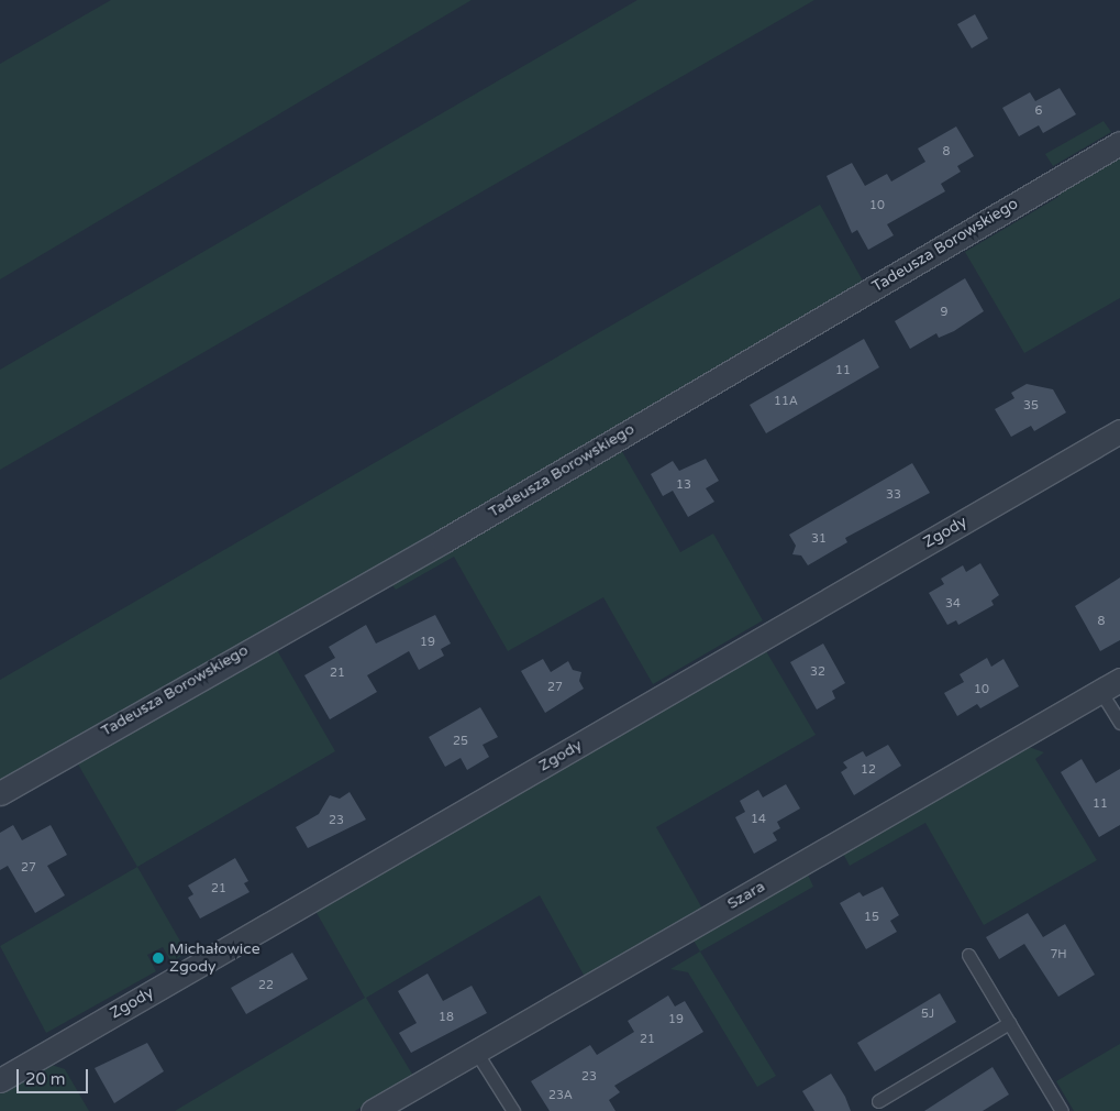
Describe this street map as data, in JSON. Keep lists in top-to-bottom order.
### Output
{
  "streets": {
    "street": ["Tadeusza Borowskiego", "Zgody", "Szara"]
  },
  "places": ["Michałowice Zgody"],
  "house_numbers": [
    "6",
    "8",
    "10",
    "9",
    "11",
    "11A",
    "35",
    "13",
    "33",
    "31",
    "34",
    "8",
    "19",
    "32",
    "21",
    "27",
    "10",
    "25",
    "12",
    "11",
    "14",
    "23",
    "27",
    "21",
    "15",
    "7H",
    "22",
    "5J",
    "18",
    "19",
    "21",
    "23",
    "23A"
  ],
  "scale_bar": "20 m"
}
